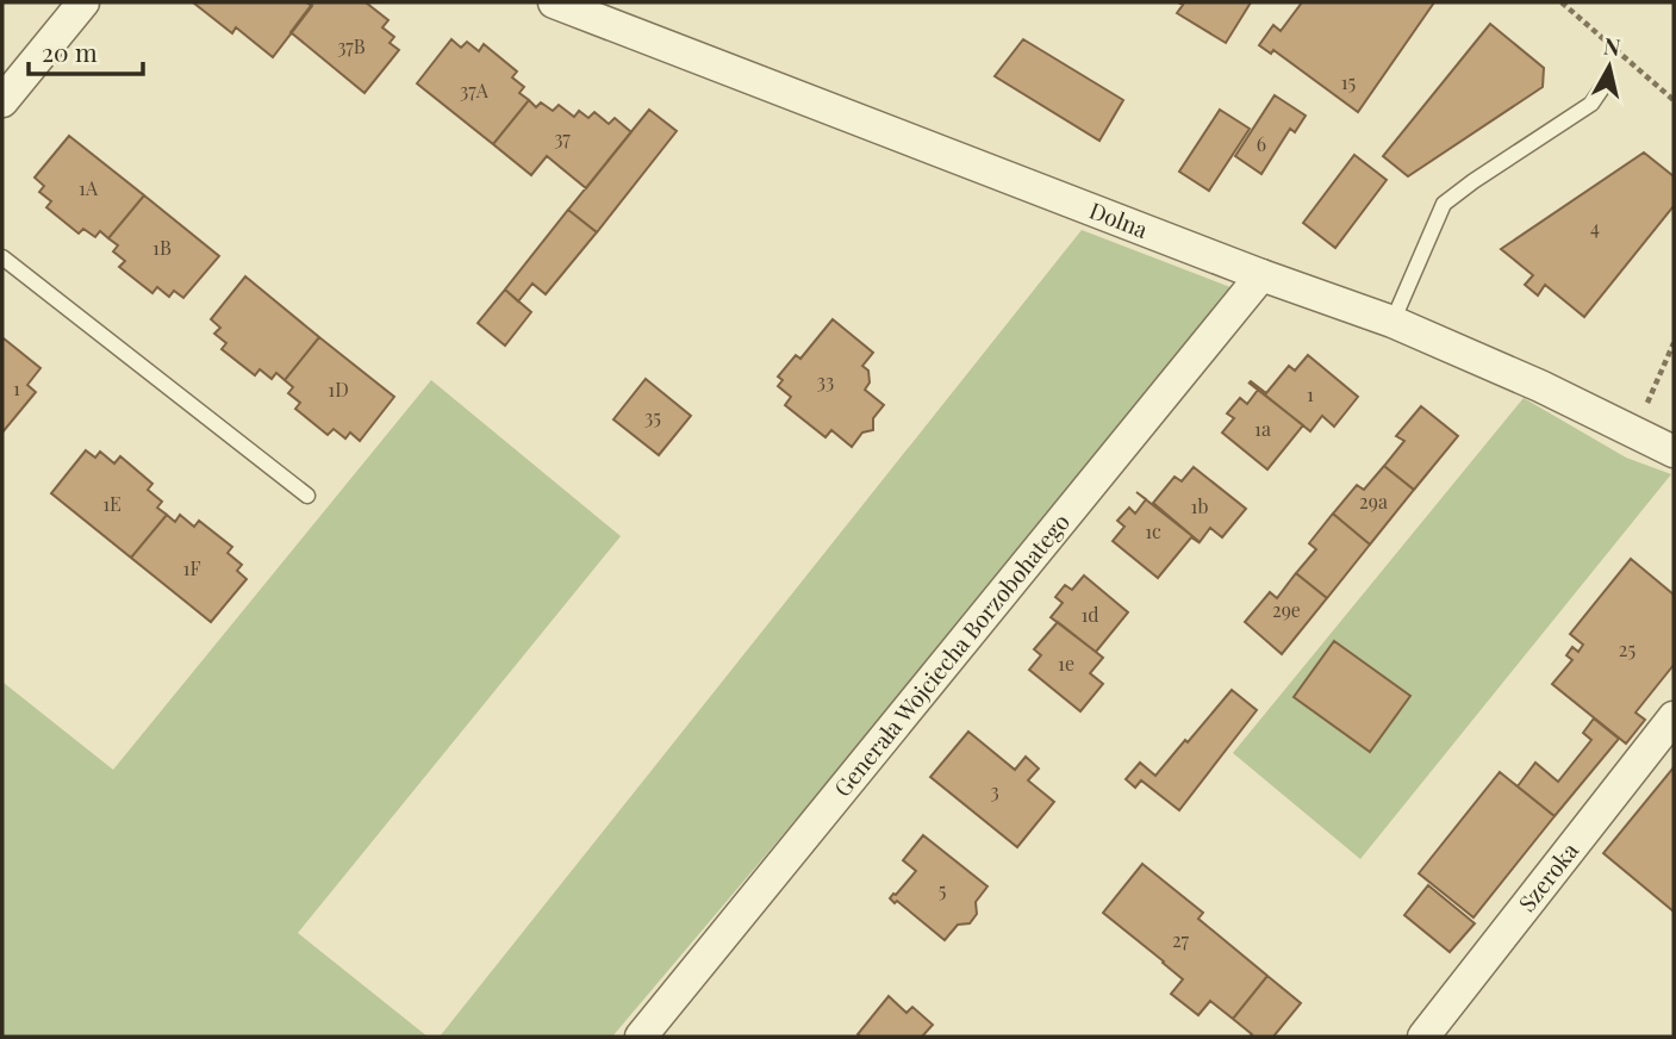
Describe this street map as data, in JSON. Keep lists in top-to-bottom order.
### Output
{
  "streets": {
    "street": ["Dolna", "Generała Wojciecha Borzobohatego", "Szeroka"]
  },
  "crossings": [
    ["Dolna", "Generała Wojciecha Borzobohatego"]
  ],
  "house_numbers": [
    "37B",
    "15",
    "37A",
    "37",
    "6",
    "1A",
    "4",
    "1B",
    "33",
    "1",
    "1D",
    "1",
    "35",
    "1a",
    "29a",
    "1E",
    "1b",
    "1c",
    "1F",
    "29e",
    "1d",
    "25",
    "1e",
    "3",
    "5",
    "27"
  ],
  "scale_bar": "20 m",
  "north": "top"
}
